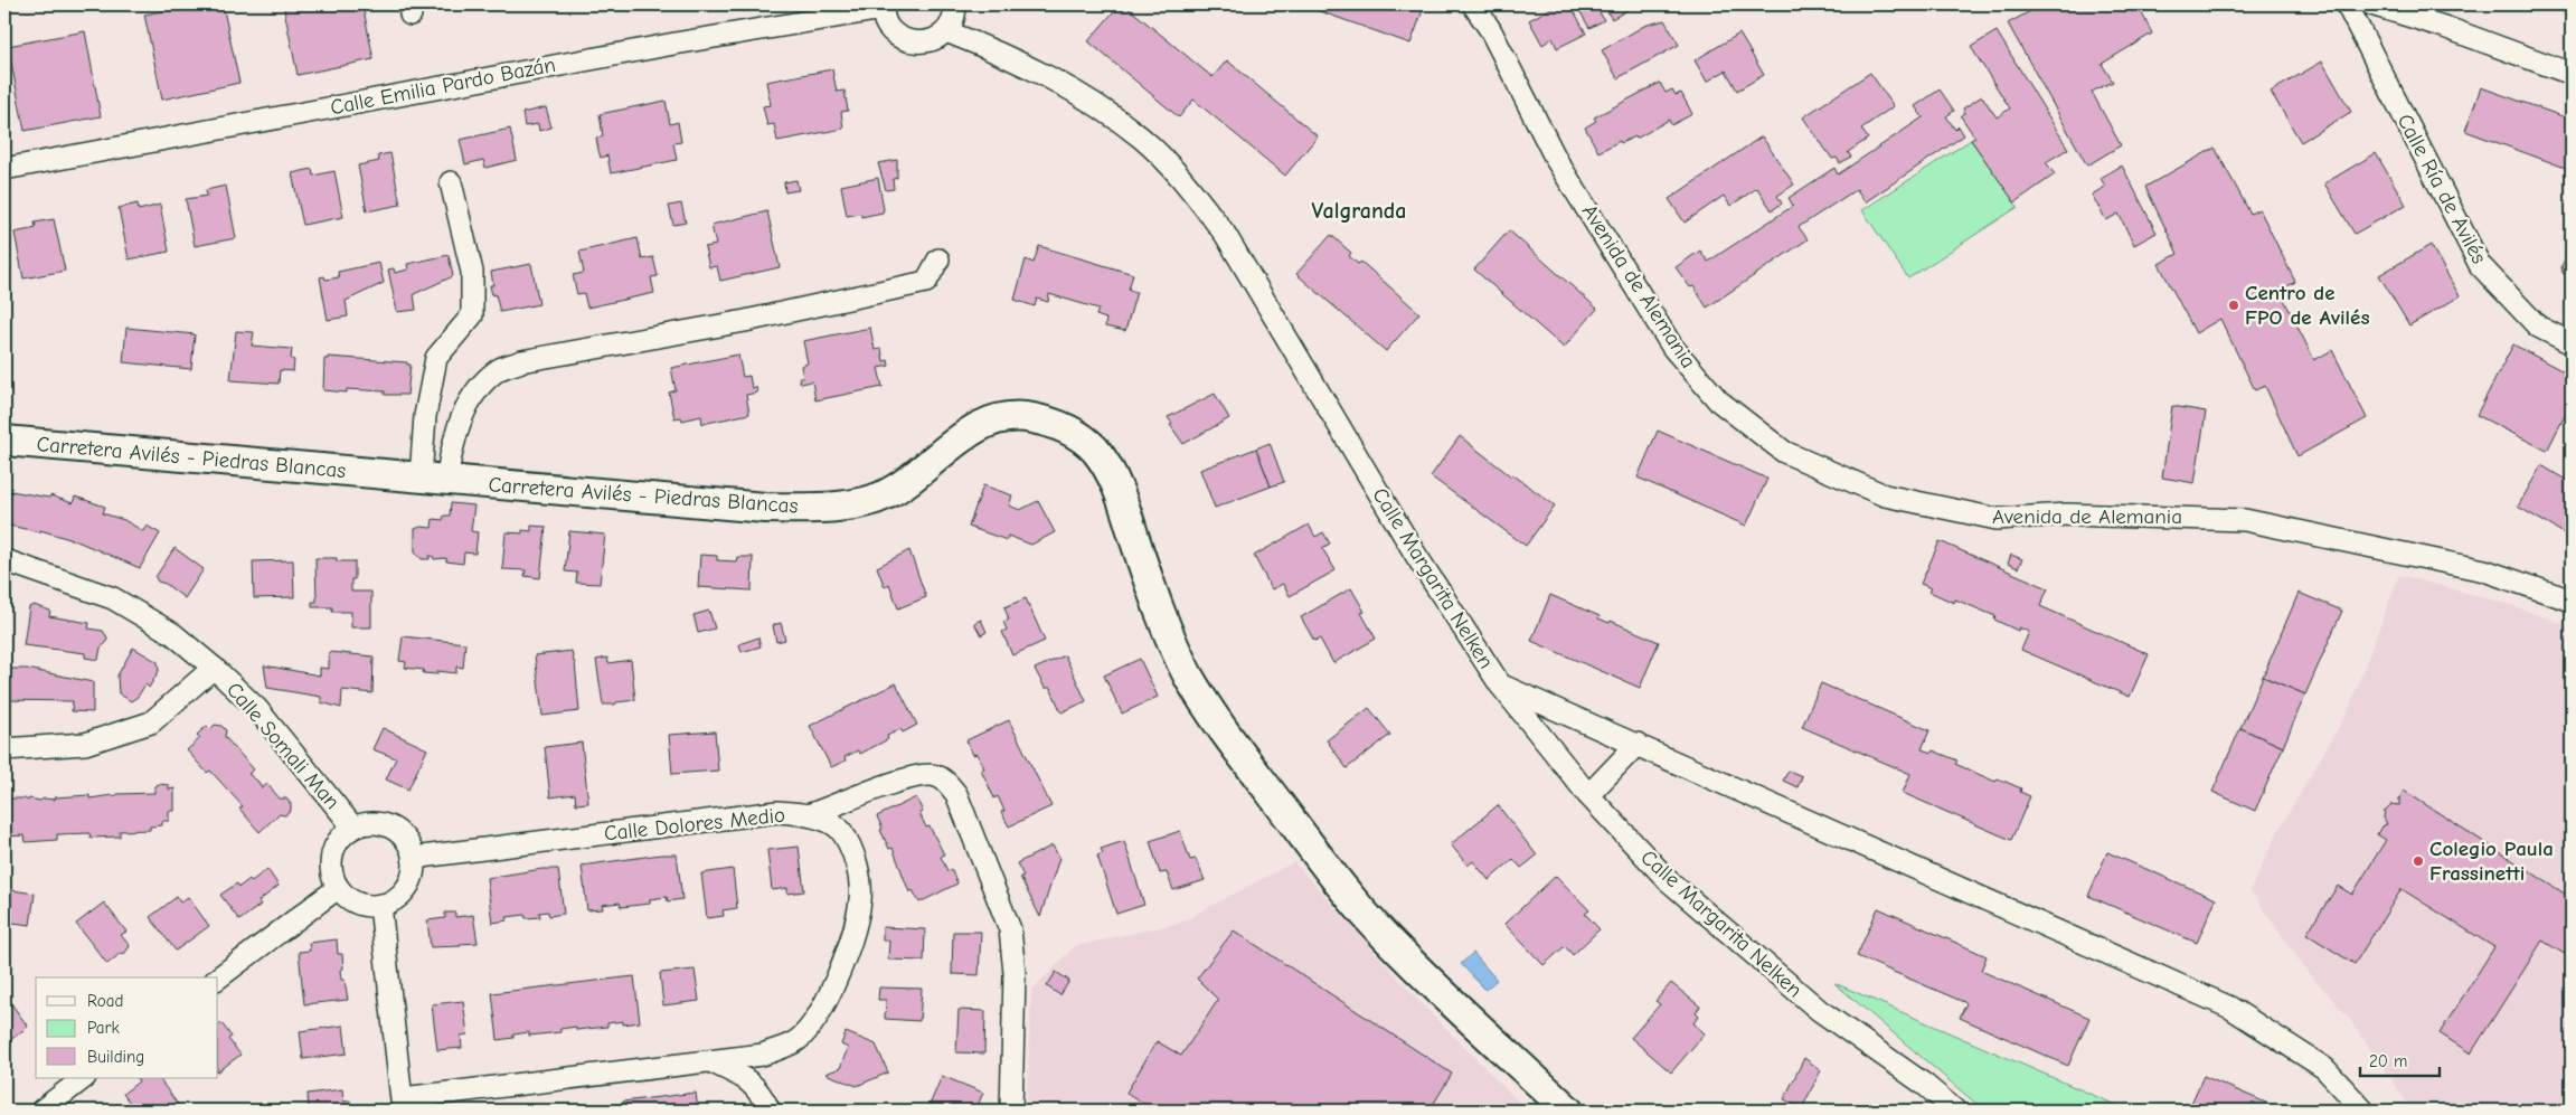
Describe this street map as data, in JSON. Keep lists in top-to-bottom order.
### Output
{
  "streets": {
    "street": [
      "Calle Emilia Pardo Bazán",
      "Calle Ría de Avilés",
      "Avenida de Alemania",
      "Carretera Avilés - Piedras Blancas",
      "Calle Margarita Nelken",
      "Calle Somali Man",
      "Calle Dolores Medio"
    ]
  },
  "crossings": [
    ["Calle Somali Man", "Calle Dolores Medio"]
  ],
  "districts": ["Valgranda"],
  "places": ["Centro de FPO de Avilés", "Colegio Paula Frassinetti"],
  "legend": ["Road", "Park", "Building"],
  "scale_bar": "20 m"
}
